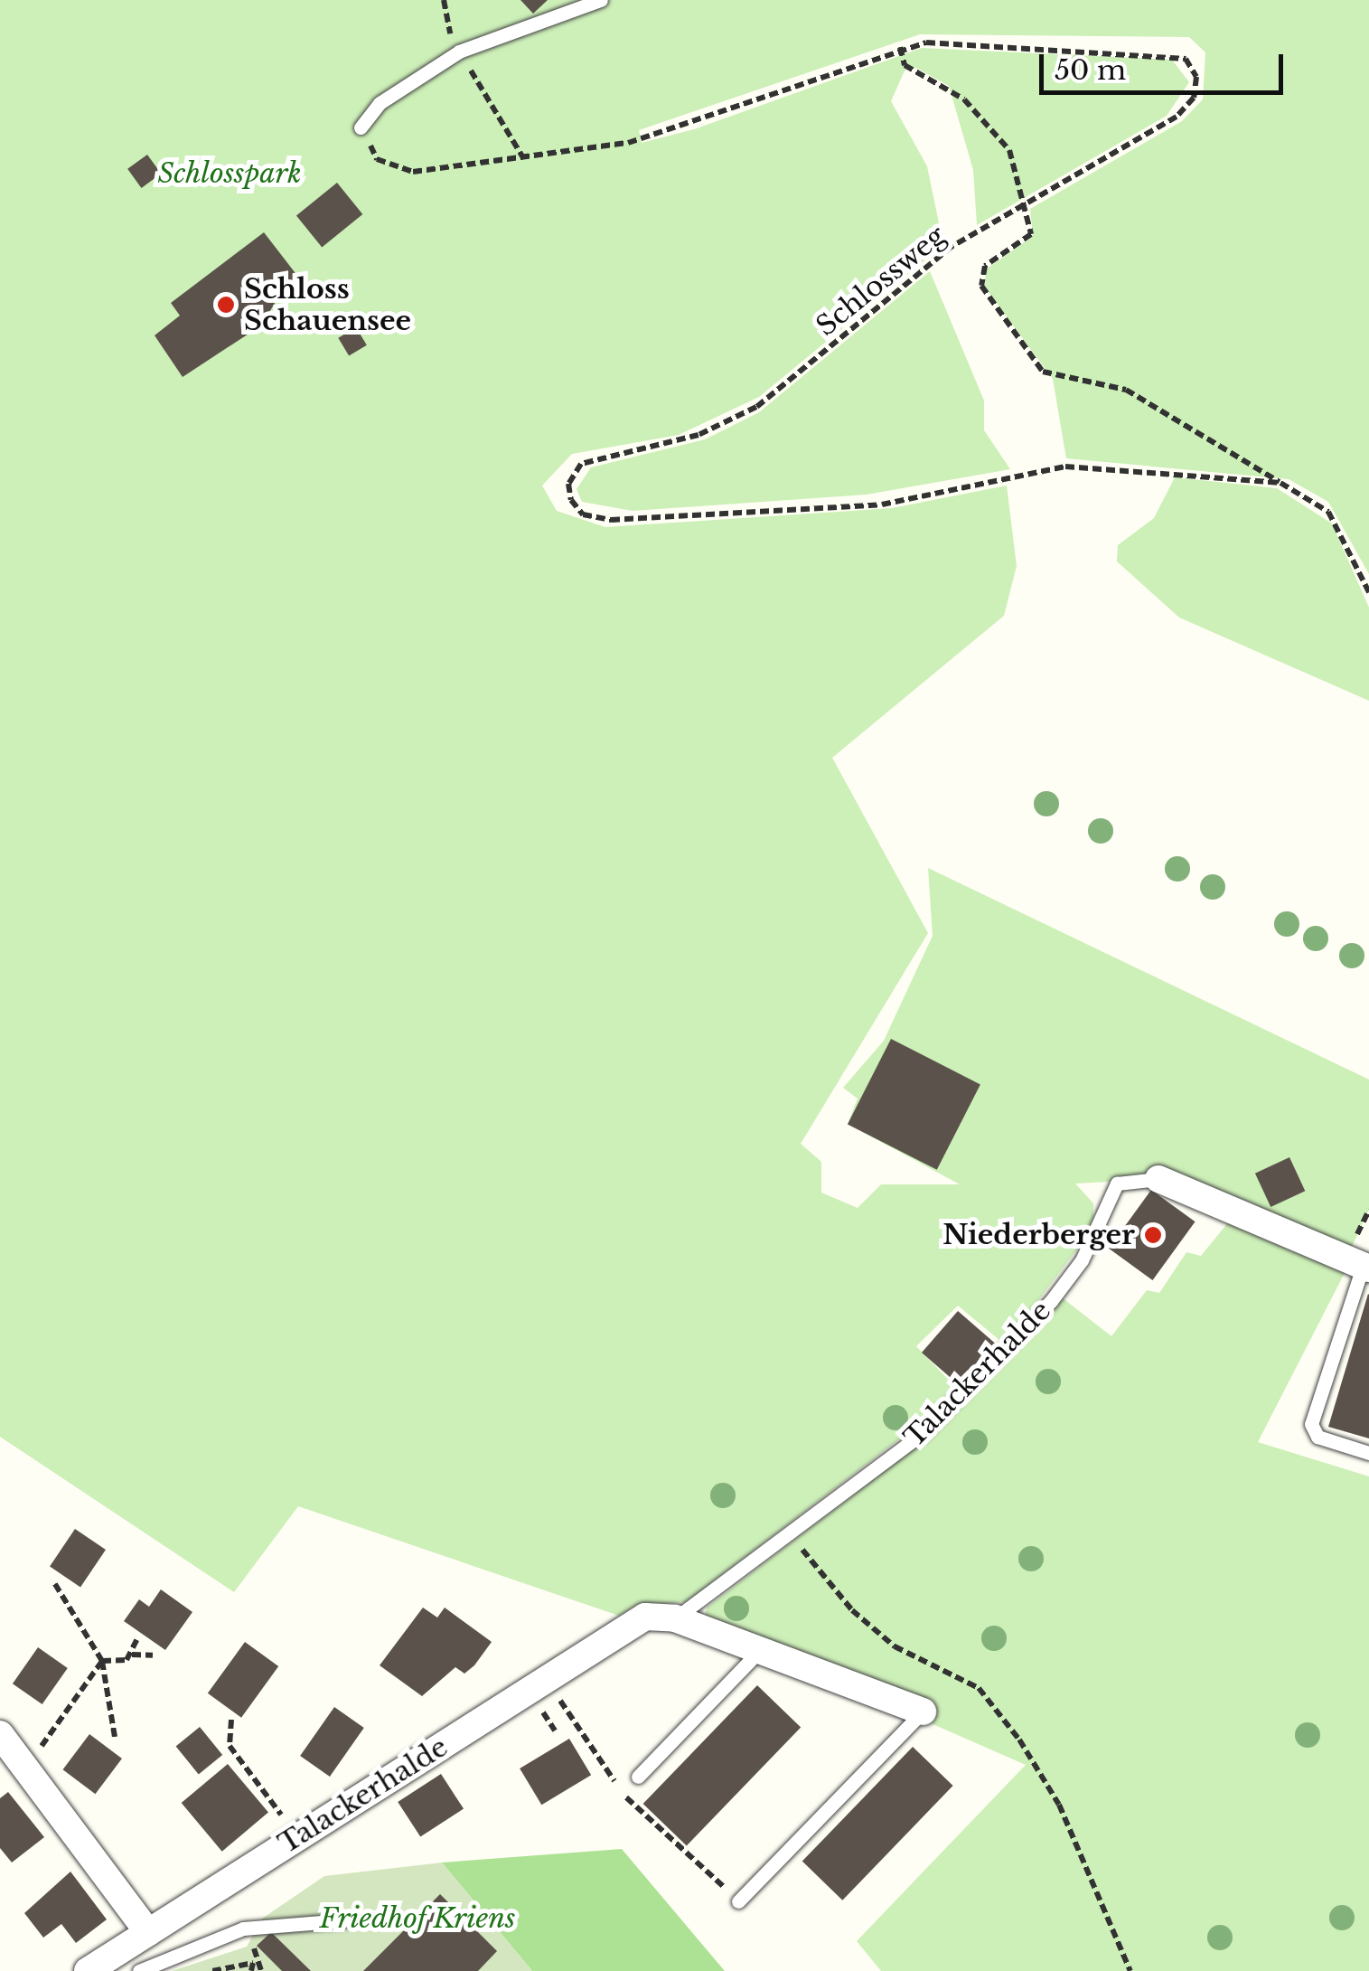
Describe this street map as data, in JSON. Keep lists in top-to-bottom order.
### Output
{
  "streets": {
    "street": ["Talackerhalde"],
    "path": ["Schlossweg"]
  },
  "parks": ["Schlosspark", "Friedhof Kriens"],
  "places": ["Schloss Schauensee", "Niederberger"],
  "scale_bar": "50 m"
}
